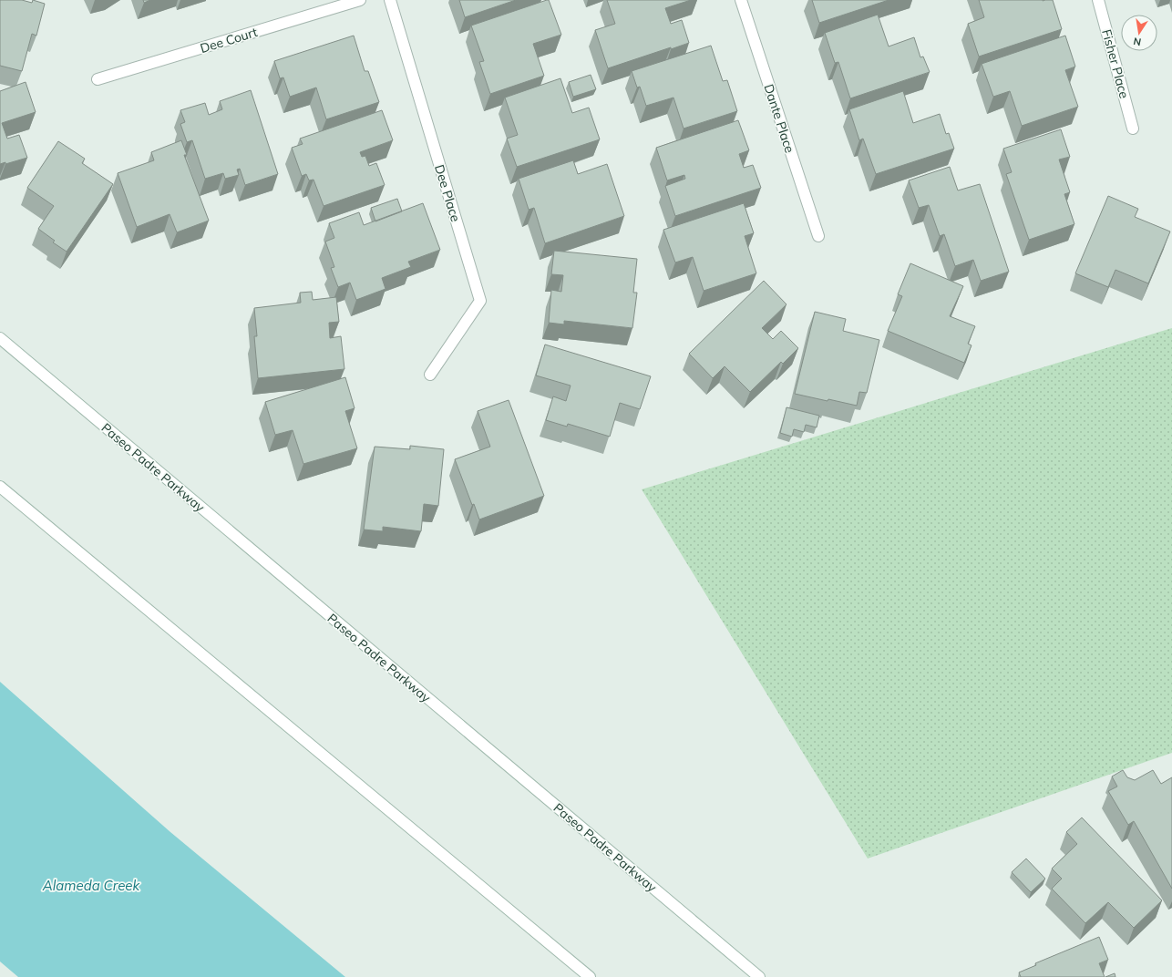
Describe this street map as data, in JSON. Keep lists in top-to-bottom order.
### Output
{
  "streets": {
    "main road": [
      "Dee Court",
      "Fisher Place",
      "Dante Place",
      "Dee Place",
      "Paseo Padre Parkway"
    ]
  },
  "water": ["Alameda Creek"],
  "north": "bottom"
}
